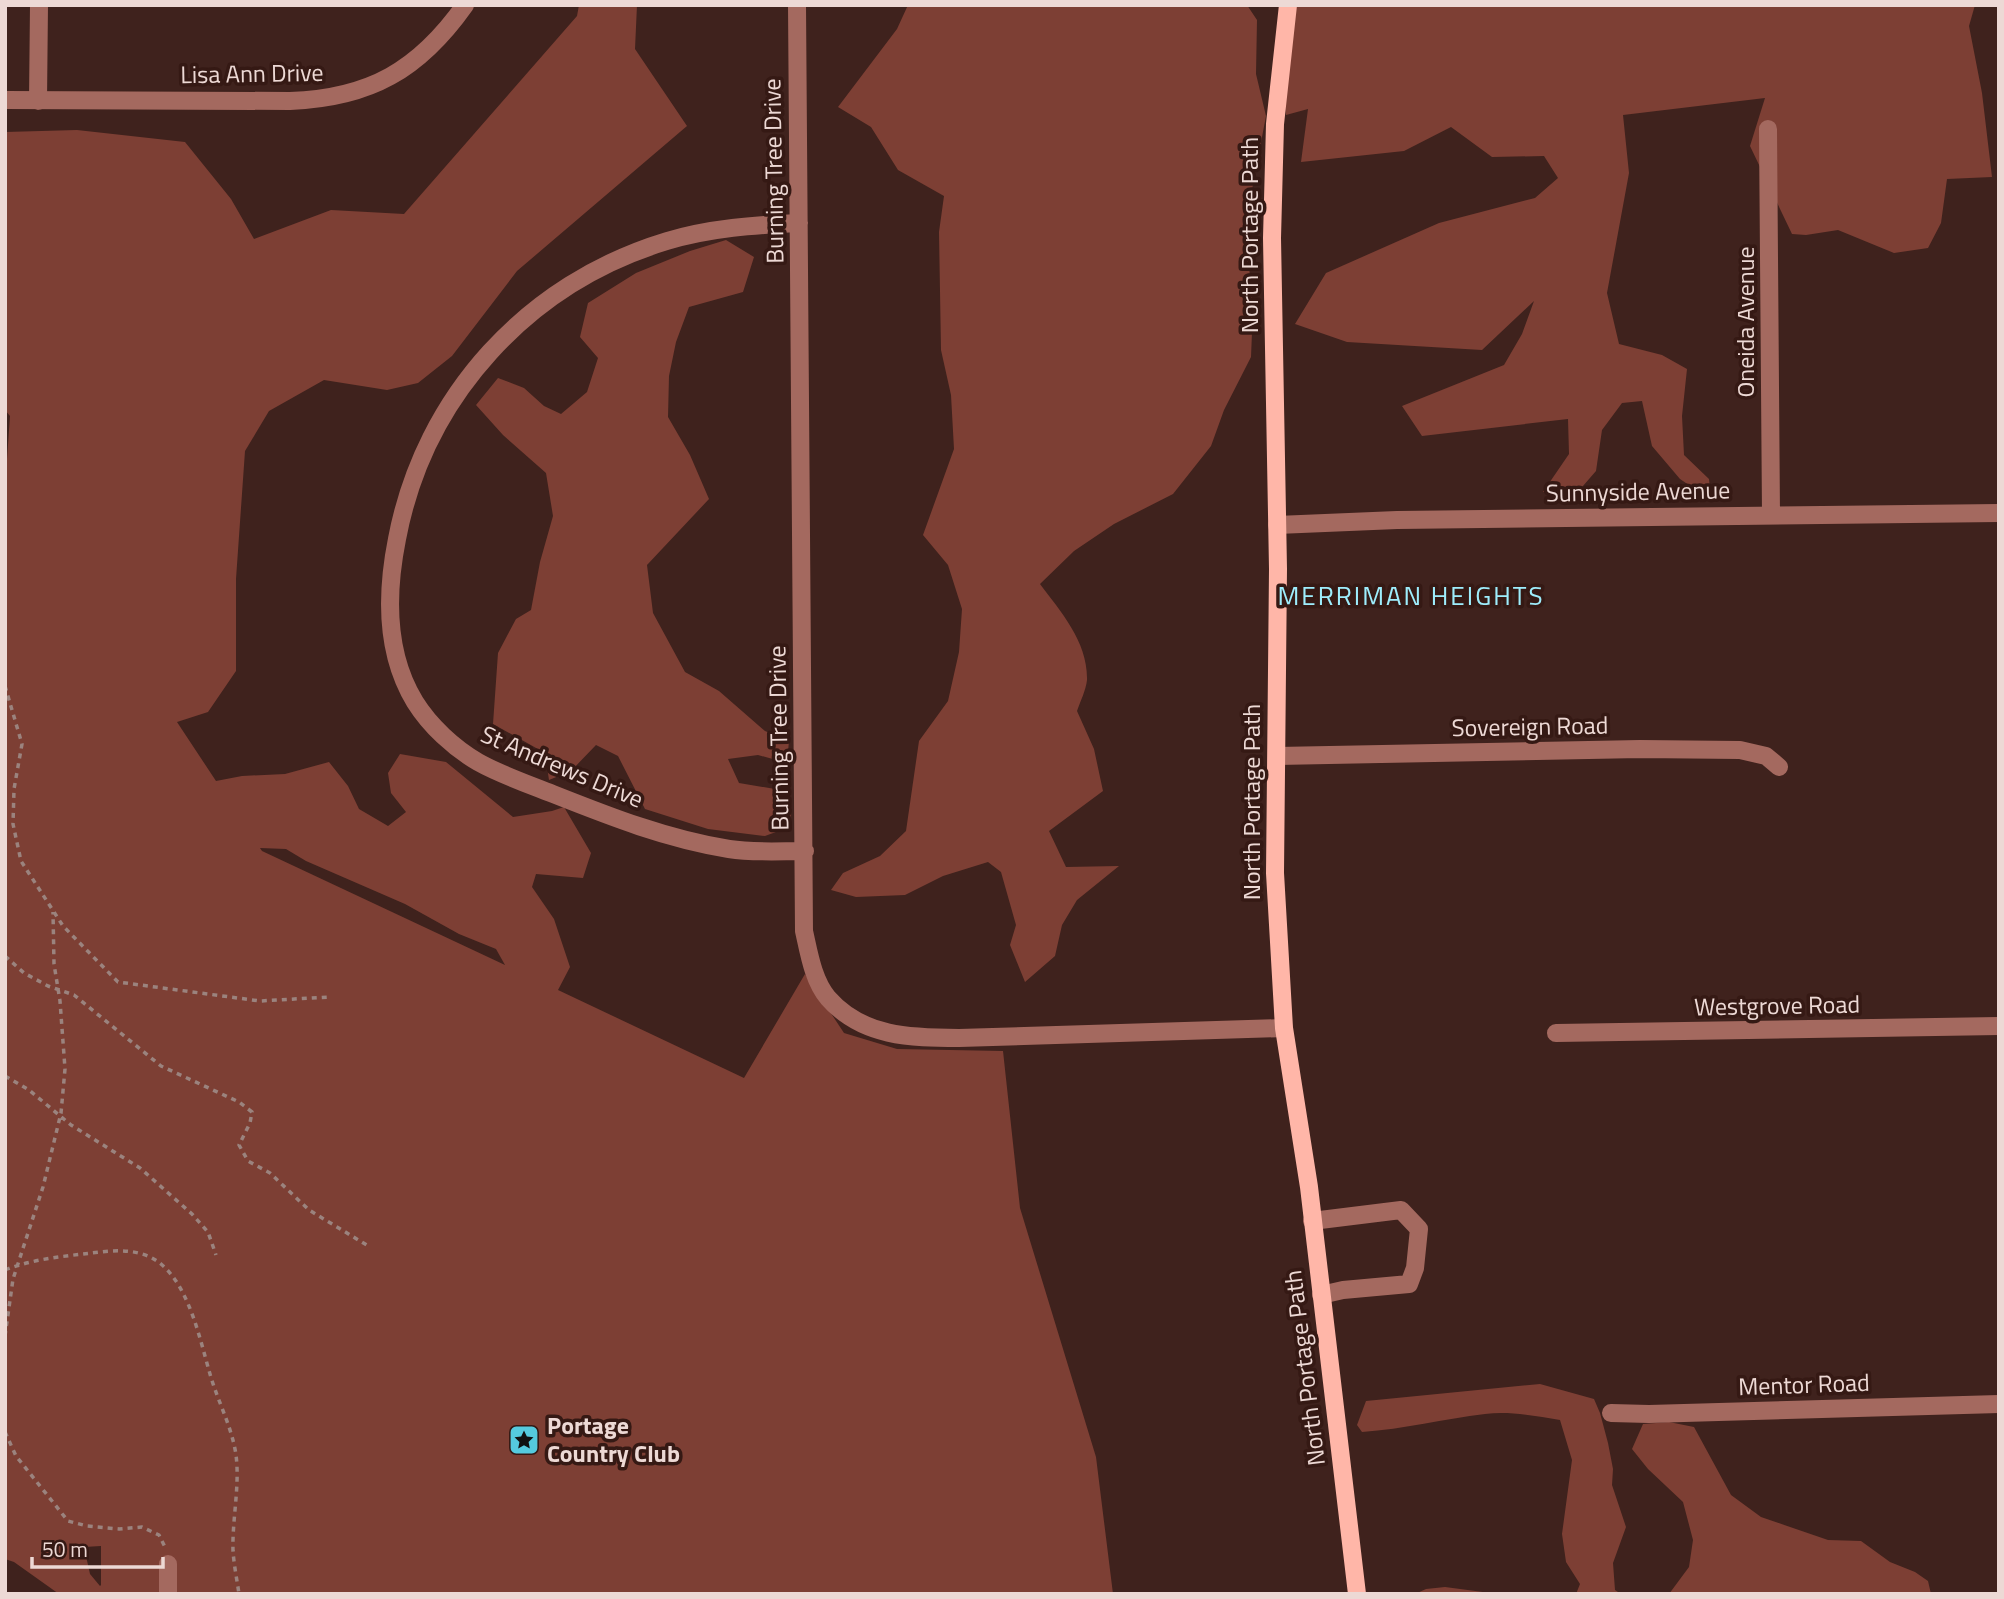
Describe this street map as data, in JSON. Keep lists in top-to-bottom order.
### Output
{
  "streets": {
    "main road": ["North Portage Path"],
    "street": [
      "Lisa Ann Drive",
      "Burning Tree Drive",
      "Oneida Avenue",
      "Sunnyside Avenue",
      "Sovereign Road",
      "St Andrews Drive",
      "Westgrove Road",
      "Mentor Road"
    ]
  },
  "crossings": [
    ["Burning Tree Drive", "North Portage Path"],
    ["Burning Tree Drive", "St Andrews Drive"],
    ["North Portage Path", "Sunnyside Avenue"],
    ["North Portage Path", "Sovereign Road"],
    ["Oneida Avenue", "Sunnyside Avenue"]
  ],
  "districts": ["MERRIMAN HEIGHTS"],
  "places": {
    "place": ["Portage Country Club"]
  },
  "scale_bar": "50 m"
}
